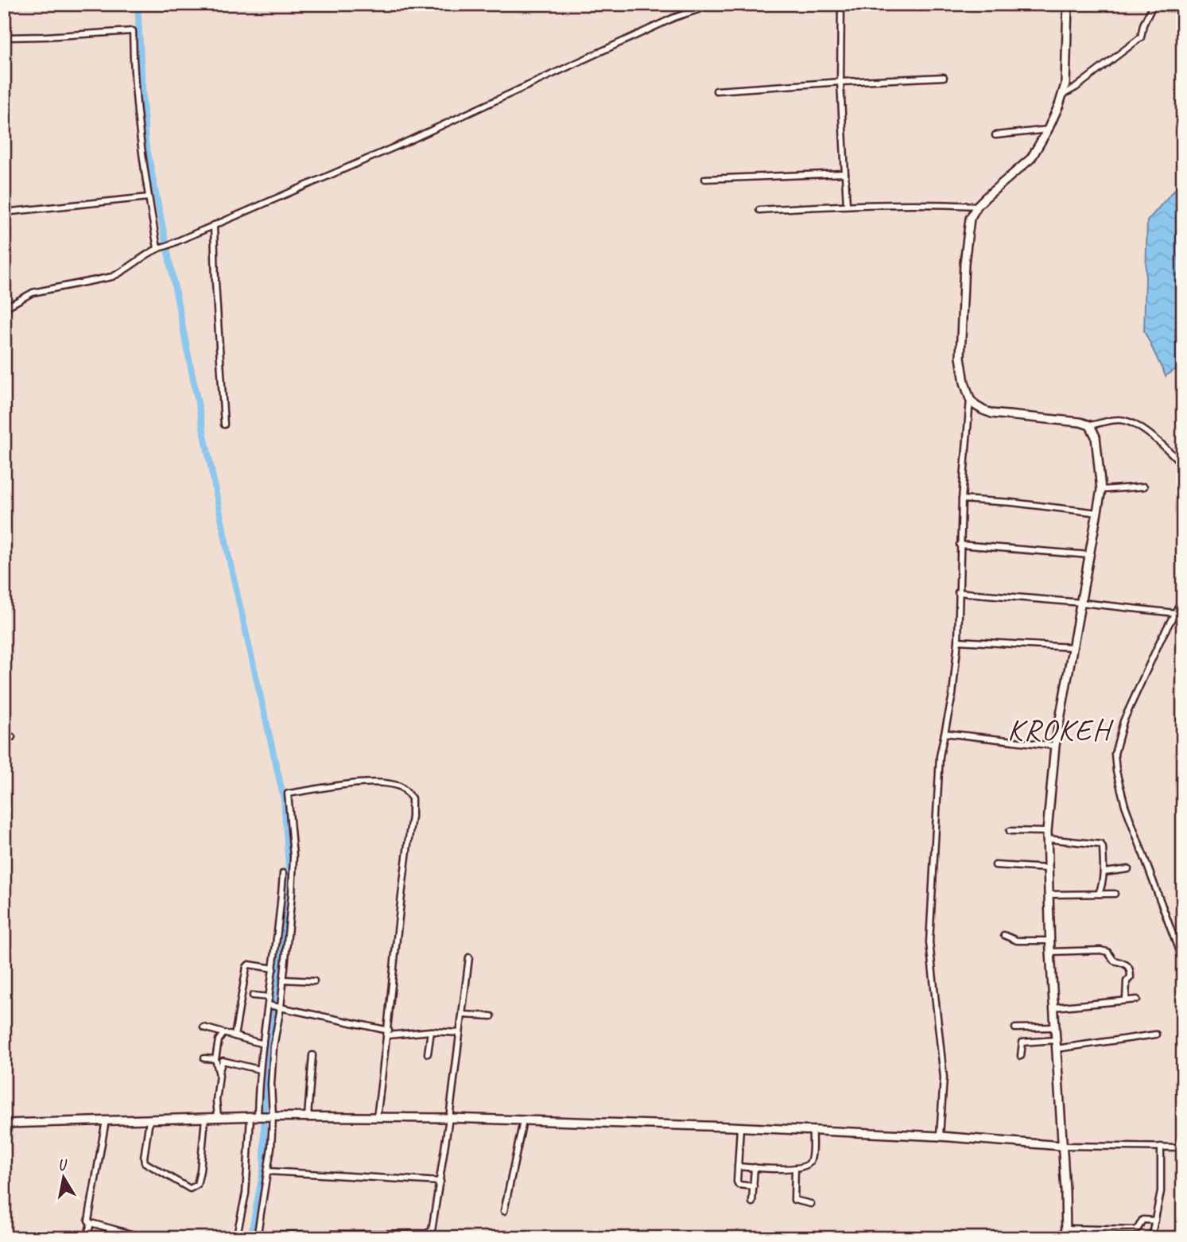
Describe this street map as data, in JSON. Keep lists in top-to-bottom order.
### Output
{
  "districts": ["KROKEH"],
  "north": "top"
}
